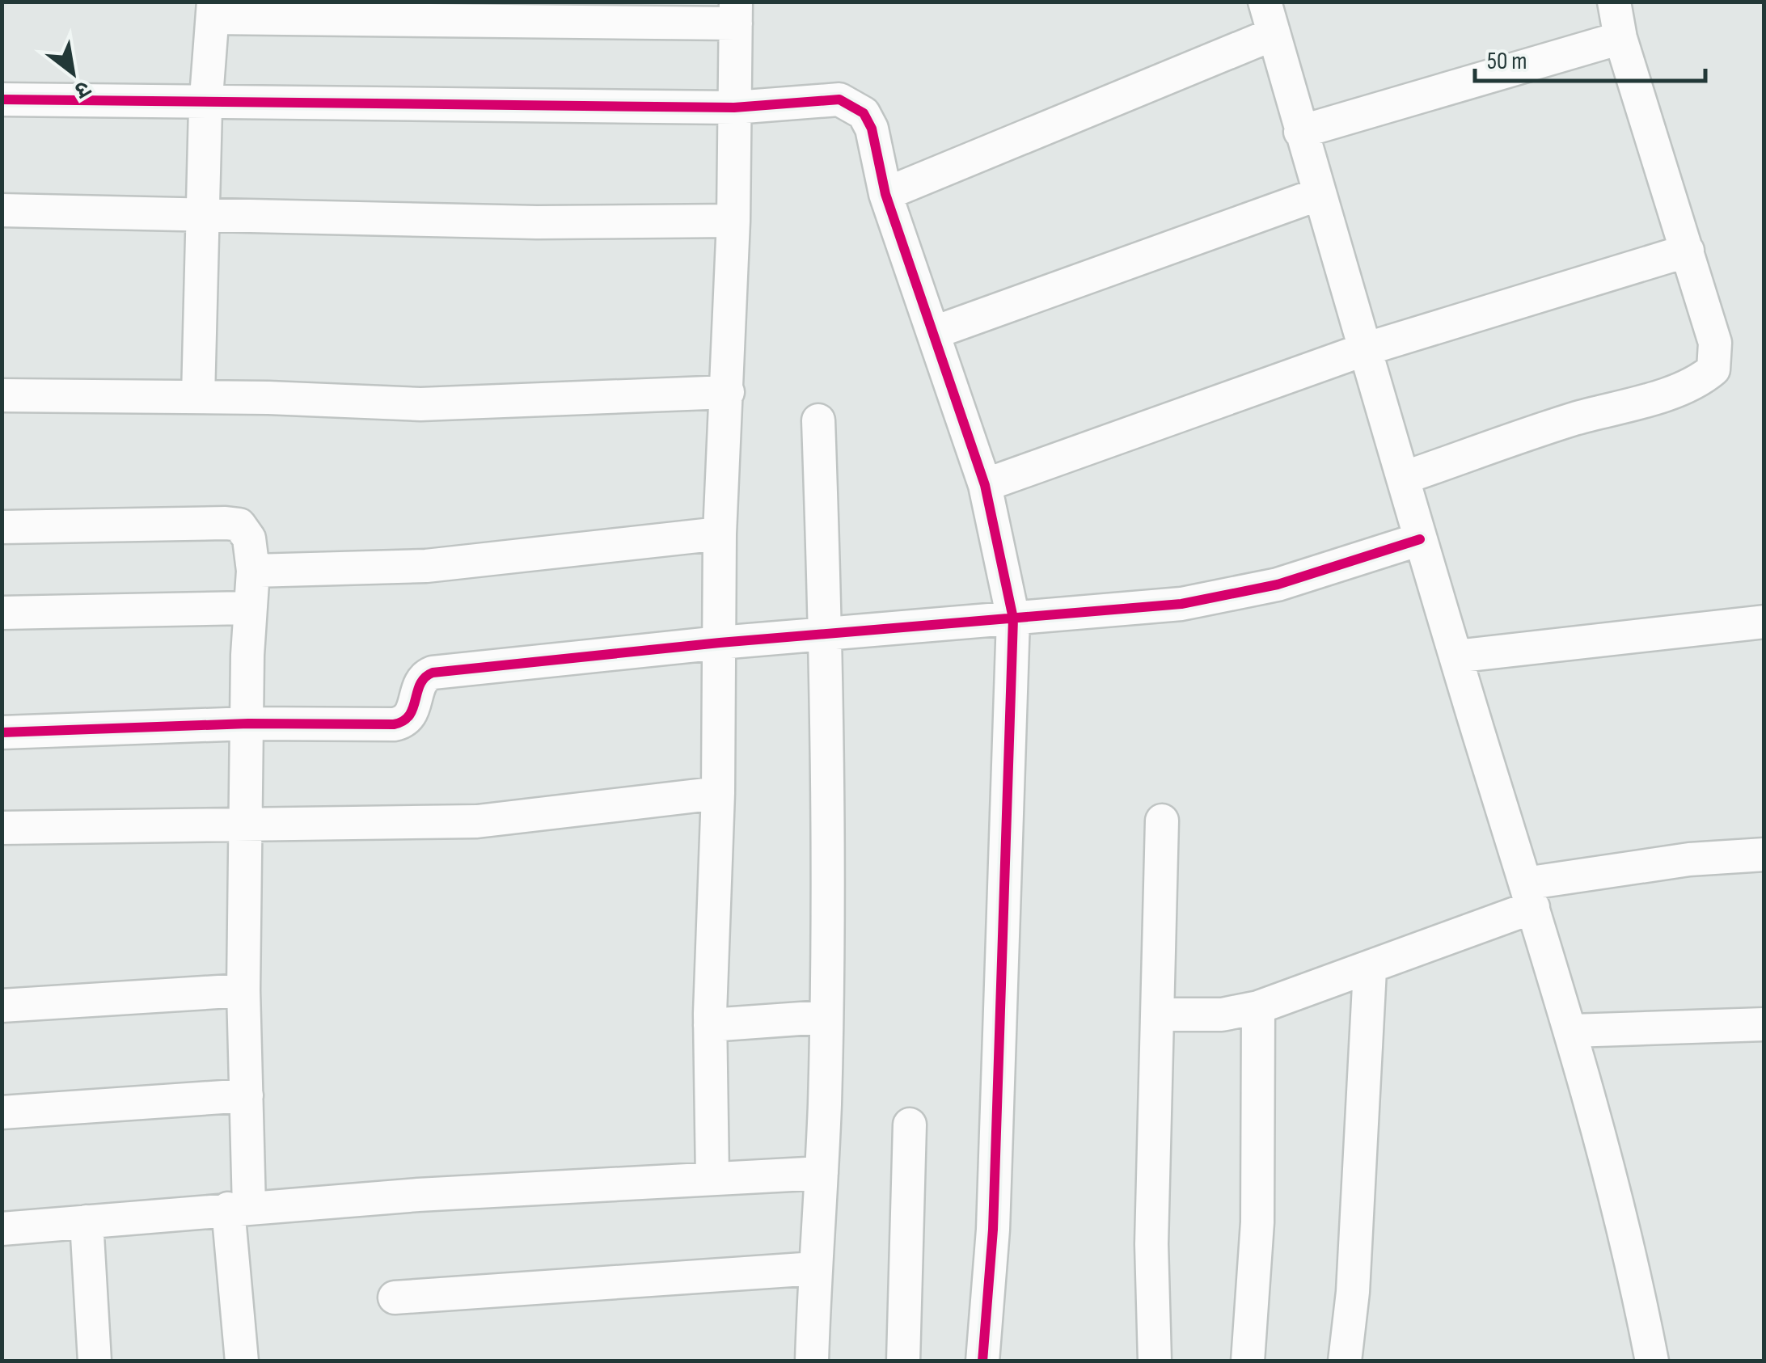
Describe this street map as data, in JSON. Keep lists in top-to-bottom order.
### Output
{
  "scale_bar": "50 m",
  "north": "bottom right"
}
